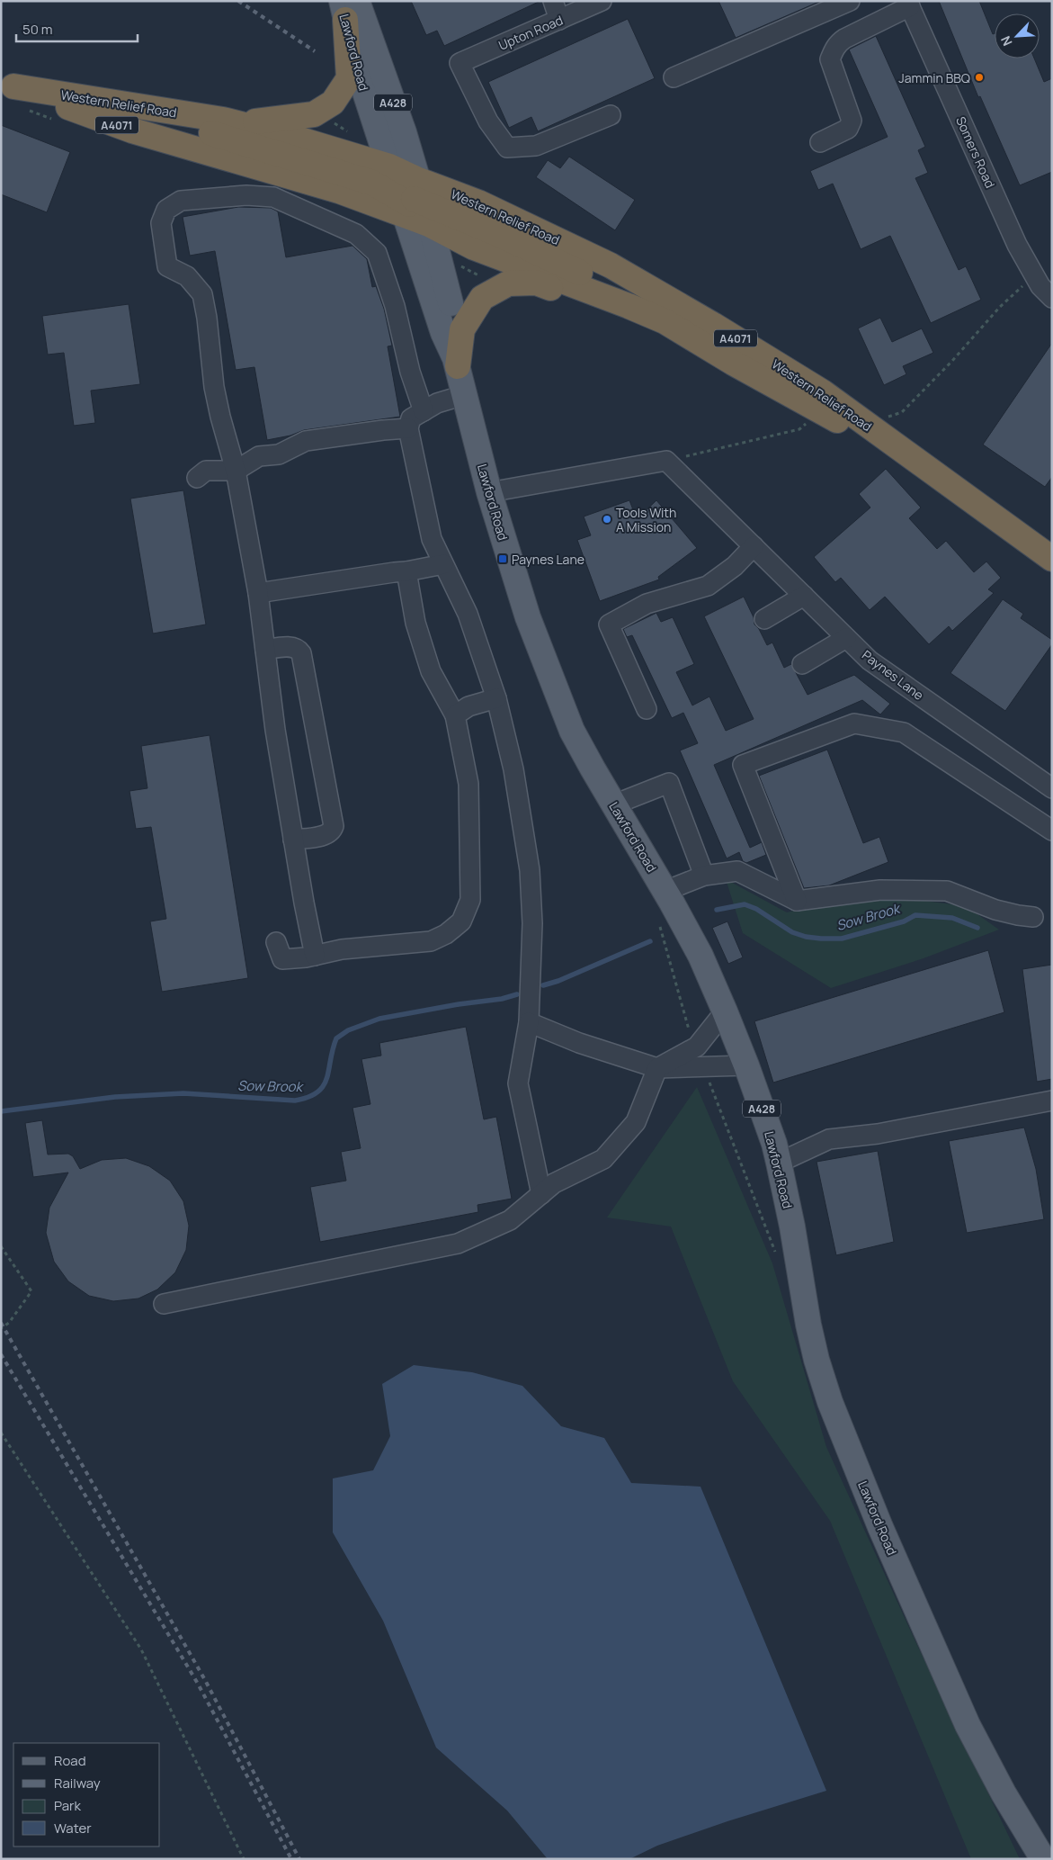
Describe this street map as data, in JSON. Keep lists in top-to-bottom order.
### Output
{
  "streets": {
    "highway": ["Western Relief Road", "A4071"],
    "main road": ["Lawford Road", "A428"],
    "street": ["Upton Road", "Somers Road", "Paynes Lane"]
  },
  "crossings": [
    ["Lawford Road", "Western Relief Road"]
  ],
  "water": ["Sow Brook"],
  "places": {
    "other": ["Jammin BBQ", "Tools With A Mission"],
    "transit": ["Paynes Lane"]
  },
  "legend": [
    "Road",
    "Railway",
    "Park",
    "Water"
  ],
  "scale_bar": "50 m",
  "north": "bottom left"
}
